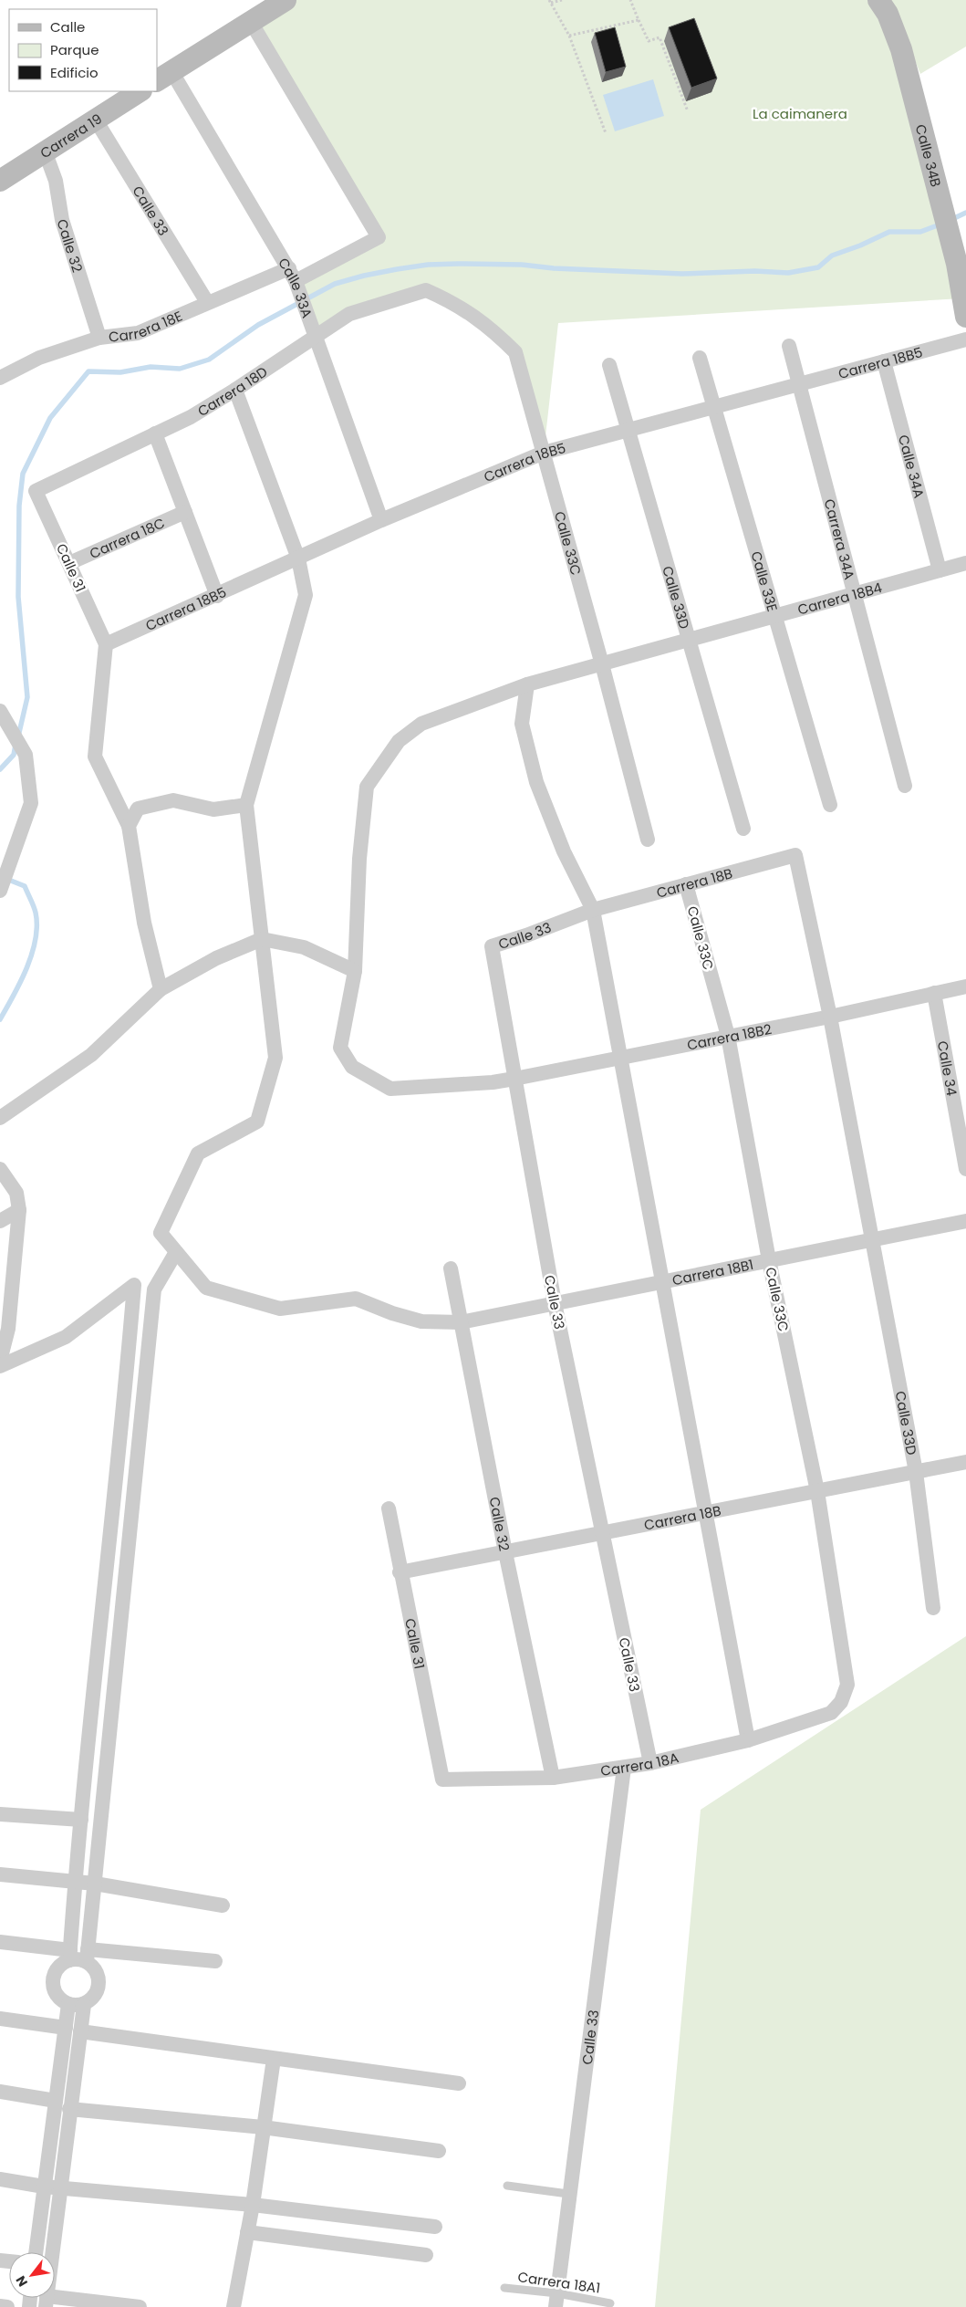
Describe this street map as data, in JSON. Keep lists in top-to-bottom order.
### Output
{
  "streets": {
    "main road": ["Carrera 19", "Calle 34B"],
    "street": [
      "Calle 33",
      "Calle 32",
      "Calle 33A",
      "Carrera 18E",
      "Carrera 18B5",
      "Carrera 18D",
      "Calle 34A",
      "Carrera 18C",
      "Carrera 34A",
      "Calle 33C",
      "Calle 31",
      "Calle 33E",
      "Calle 33D",
      "Carrera 18B4",
      "Carrera 18B",
      "Carrera 18B2",
      "Calle 34",
      "Carrera 18B1",
      "Carrera 18A"
    ],
    "lane": ["Carrera 18A1"]
  },
  "crossings": [
    ["Carrera 19", "Calle 33"],
    ["Carrera 19", "Calle 32"],
    ["Calle 33", "Carrera 18E"],
    ["Calle 33", "Carrera 18B"],
    ["Calle 33", "Carrera 18B2"],
    ["Calle 33", "Carrera 18B1"],
    ["Calle 33", "Carrera 18A"],
    ["Calle 33", "Carrera 18A1"],
    ["Calle 32", "Carrera 18E"],
    ["Calle 32", "Carrera 18B"],
    ["Calle 32", "Carrera 18B1"],
    ["Calle 32", "Carrera 18A"],
    ["Calle 33A", "Carrera 18E"],
    ["Calle 33A", "Carrera 18B5"],
    ["Calle 33A", "Carrera 18D"],
    ["Carrera 18B5", "Calle 34A"],
    ["Carrera 18B5", "Carrera 34A"],
    ["Carrera 18B5", "Calle 33C"],
    ["Carrera 18B5", "Calle 31"],
    ["Carrera 18B5", "Calle 33E"],
    ["Carrera 18B5", "Calle 33D"],
    ["Carrera 18D", "Calle 33C"],
    ["Carrera 18D", "Calle 31"],
    ["Calle 34A", "Carrera 18B4"],
    ["Carrera 18C", "Calle 31"],
    ["Carrera 34A", "Carrera 18B4"],
    ["Calle 33C", "Carrera 18B4"],
    ["Calle 33C", "Carrera 18B"],
    ["Calle 33C", "Carrera 18B2"],
    ["Calle 33C", "Carrera 18B1"],
    ["Calle 33C", "Carrera 18A"],
    ["Calle 31", "Carrera 18B"],
    ["Calle 31", "Carrera 18A"],
    ["Calle 33E", "Carrera 18B4"],
    ["Calle 33D", "Carrera 18B4"],
    ["Calle 33D", "Carrera 18B"],
    ["Calle 33D", "Carrera 18B1"],
    ["Carrera 18B4", "Carrera 18B2"],
    ["Carrera 18B", "Carrera 18B2"],
    ["Carrera 18B2", "Calle 34"]
  ],
  "parks": ["La caimanera"],
  "legend": ["Calle", "Parque", "Edificio"],
  "north": "bottom left"
}
